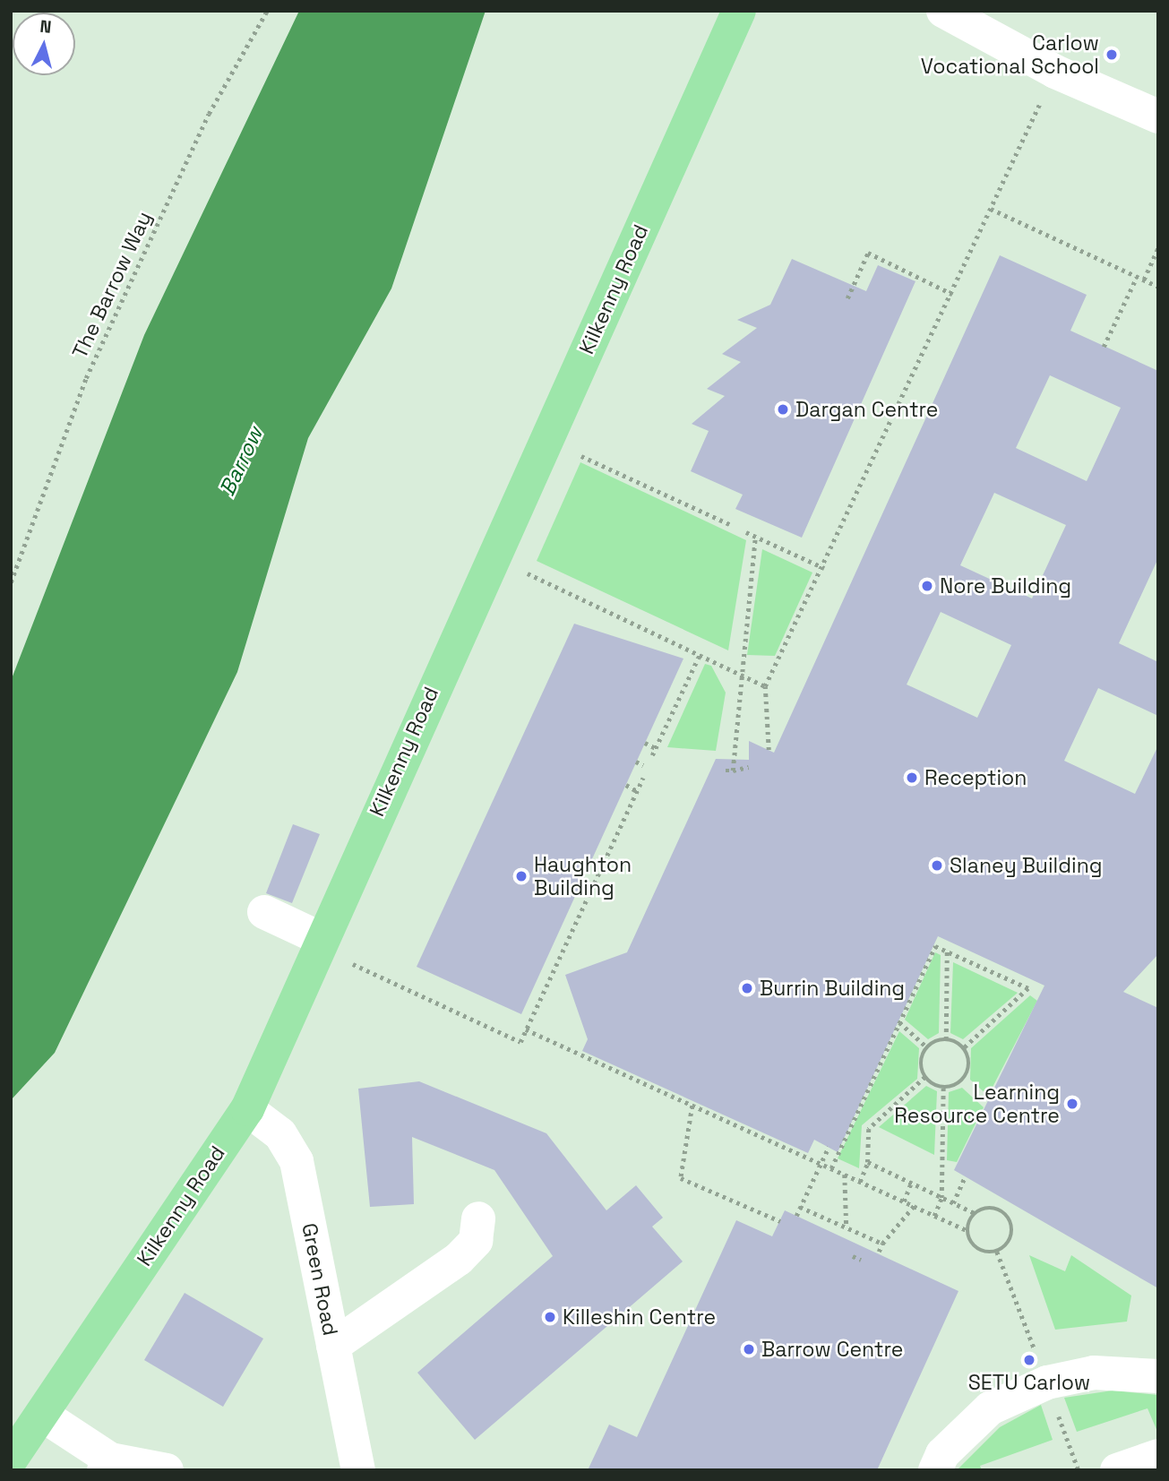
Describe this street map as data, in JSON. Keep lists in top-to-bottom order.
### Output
{
  "streets": {
    "main road": ["Kilkenny Road"],
    "street": ["Green Road"],
    "path": ["The Barrow Way"]
  },
  "crossings": [
    ["Kilkenny Road", "Green Road"]
  ],
  "water": ["Barrow"],
  "places": [
    "Carlow Vocational School",
    "Dargan Centre",
    "Nore Building",
    "Reception",
    "Slaney Building",
    "Haughton Building",
    "Burrin Building",
    "Learning Resource Centre",
    "Killeshin Centre",
    "Barrow Centre",
    "SETU Carlow"
  ],
  "north": "top"
}
